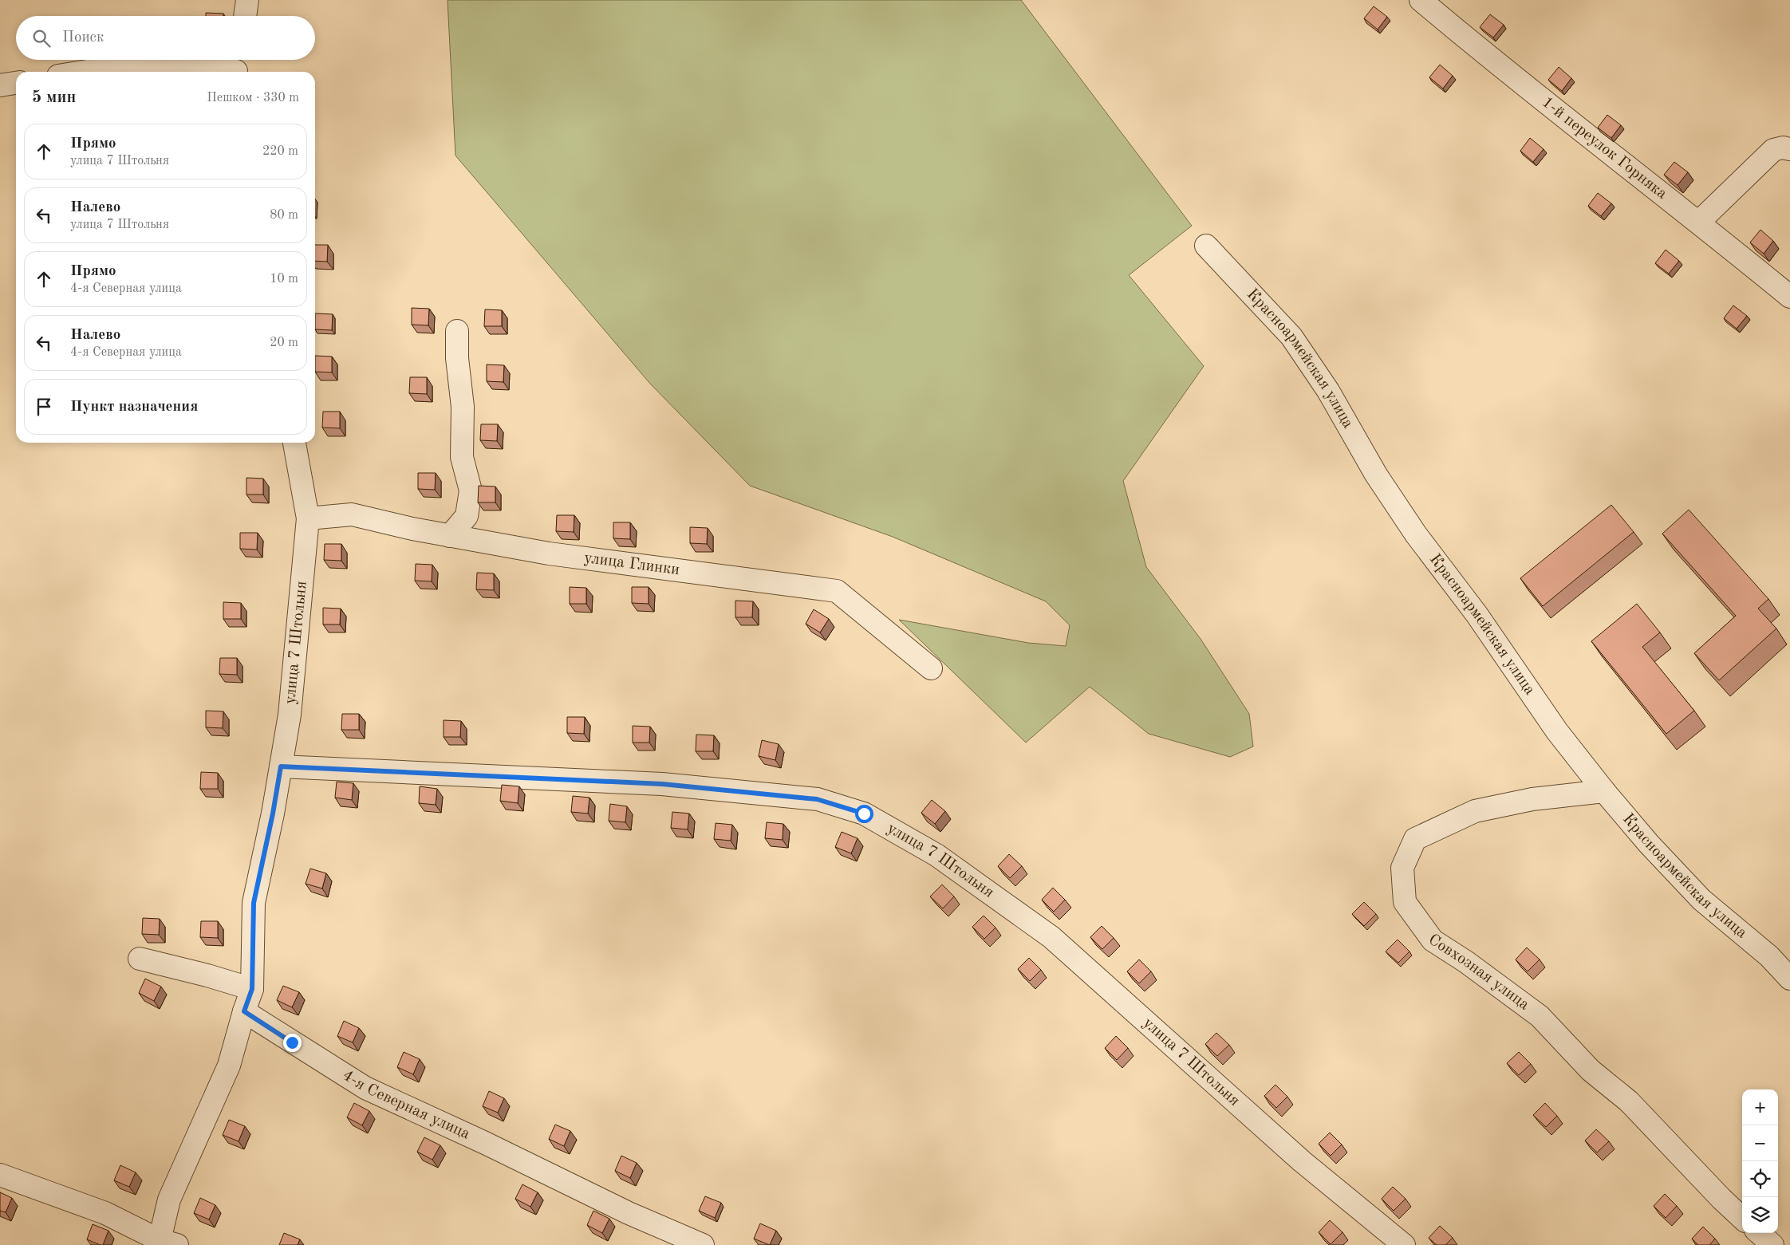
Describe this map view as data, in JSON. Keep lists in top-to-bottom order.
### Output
{
  "streets": {
    "street": [
      "1-й переулок Горняка",
      "Красноармейская улица",
      "улица Глинки",
      "улица 7 Штольня",
      "Совхозная улица",
      "4-я Северная улица"
    ]
  },
  "crossings": [
    ["Красноармейская улица", "Совхозная улица"],
    ["улица Глинки", "улица 7 Штольня"]
  ],
  "page": {
    "search": "Поиск",
    "heading": ["5 мин", "Пешком · 330 m"],
    "list": [
      ["Прямо", "улица 7 Штольня", "220 m"],
      ["Налево", "улица 7 Штольня", "80 m"],
      ["Прямо", "4-я Северная улица", "10 m"],
      ["Налево", "4-я Северная улица", "20 m"],
      "Пункт назначения"
    ],
    "map_buttons": ["+", "−"]
  }
}
